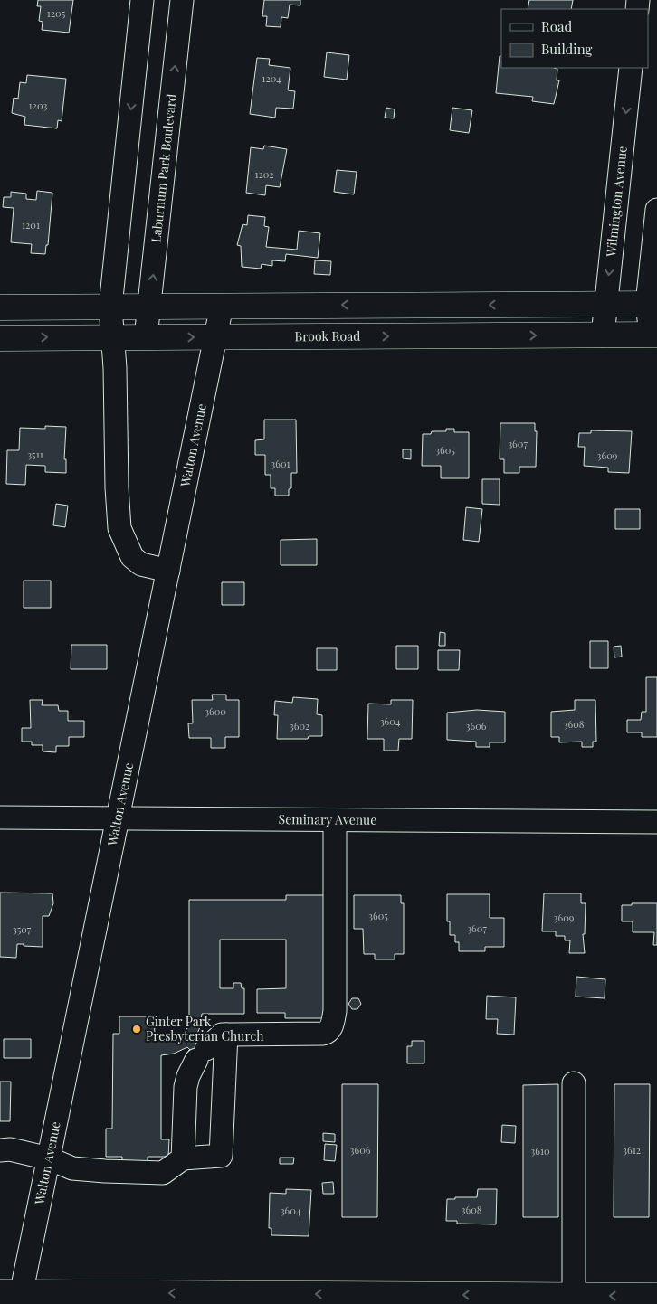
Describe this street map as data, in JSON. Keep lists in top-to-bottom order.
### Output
{
  "streets": {
    "main road": ["Brook Road"],
    "street": [
      "Laburnum Park Boulevard",
      "Wilmington Avenue",
      "Walton Avenue",
      "Seminary Avenue"
    ]
  },
  "crossings": [
    ["Laburnum Park Boulevard", "Brook Road"],
    ["Wilmington Avenue", "Brook Road"],
    ["Brook Road", "Walton Avenue"],
    ["Walton Avenue", "Seminary Avenue"]
  ],
  "places": ["Ginter Park Presbyterian Church"],
  "house_numbers": [
    "1205",
    "1204",
    "1203",
    "1202",
    "1201",
    "3607",
    "3605",
    "3511",
    "3609",
    "3601",
    "3600",
    "3604",
    "3608",
    "3602",
    "3606",
    "3605",
    "3609",
    "3607",
    "3507",
    "3606",
    "3612",
    "3610",
    "3608",
    "3604"
  ],
  "legend": ["Road", "Building"]
}
